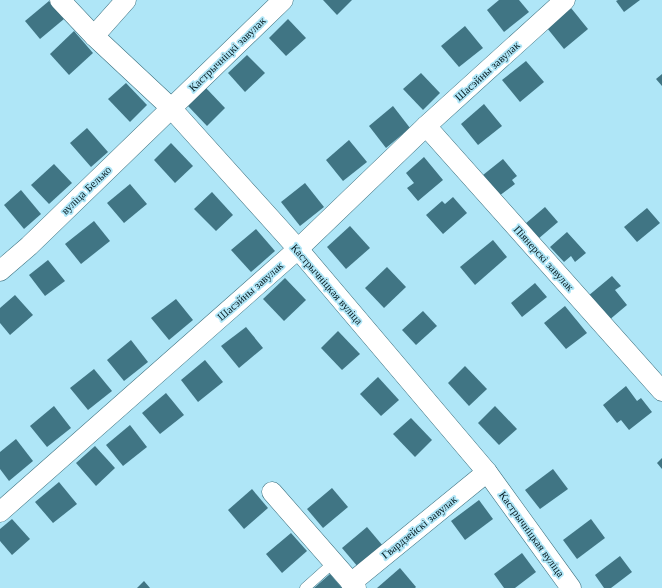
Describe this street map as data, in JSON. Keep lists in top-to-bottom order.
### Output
{
  "streets": {
    "street": [
      "Кастрычніцкі завулак",
      "Шасэйны завулак",
      "вуліца Белько",
      "Піянерскі завулак",
      "Кастрычніцкая вуліца",
      "Гвардзейскі завулак"
    ]
  },
  "crossings": [
    ["Кастрычніцкі завулак", "вуліца Белько"],
    ["Кастрычніцкі завулак", "Кастрычніцкая вуліца"],
    ["Шасэйны завулак", "Піянерскі завулак"],
    ["Шасэйны завулак", "Кастрычніцкая вуліца"],
    ["вуліца Белько", "Кастрычніцкая вуліца"],
    ["Кастрычніцкая вуліца", "Гвардзейскі завулак"]
  ]
}
